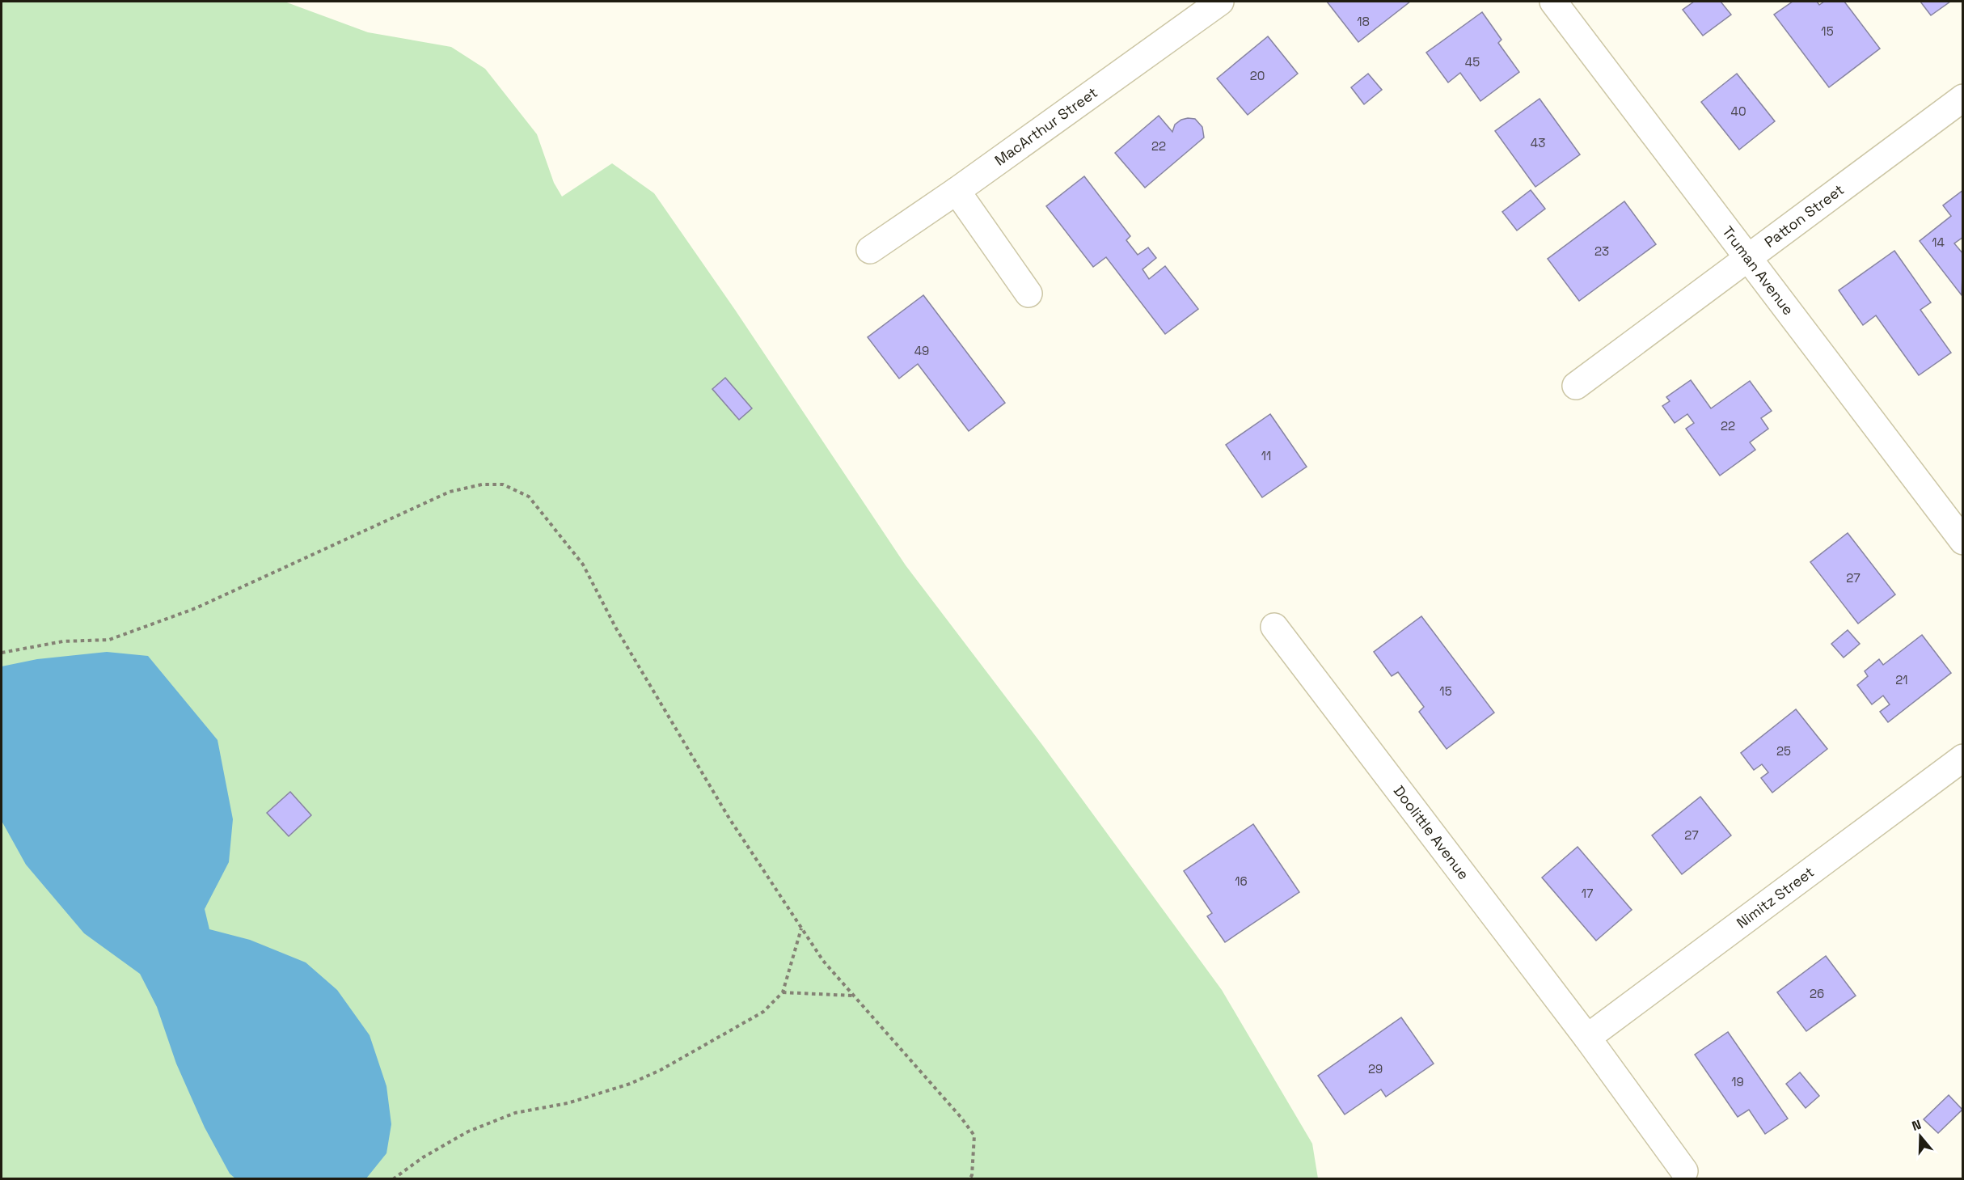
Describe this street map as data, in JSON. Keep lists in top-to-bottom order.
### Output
{
  "streets": {
    "street": [
      "MacArthur Street",
      "Patton Street",
      "Truman Avenue",
      "Doolittle Avenue",
      "Nimitz Street"
    ]
  },
  "crossings": [
    ["Patton Street", "Truman Avenue"],
    ["Doolittle Avenue", "Nimitz Street"]
  ],
  "house_numbers": [
    "18",
    "15",
    "45",
    "20",
    "40",
    "43",
    "22",
    "14",
    "23",
    "49",
    "22",
    "11",
    "27",
    "21",
    "15",
    "25",
    "27",
    "16",
    "17",
    "26",
    "29",
    "19"
  ],
  "north": "top"
}
